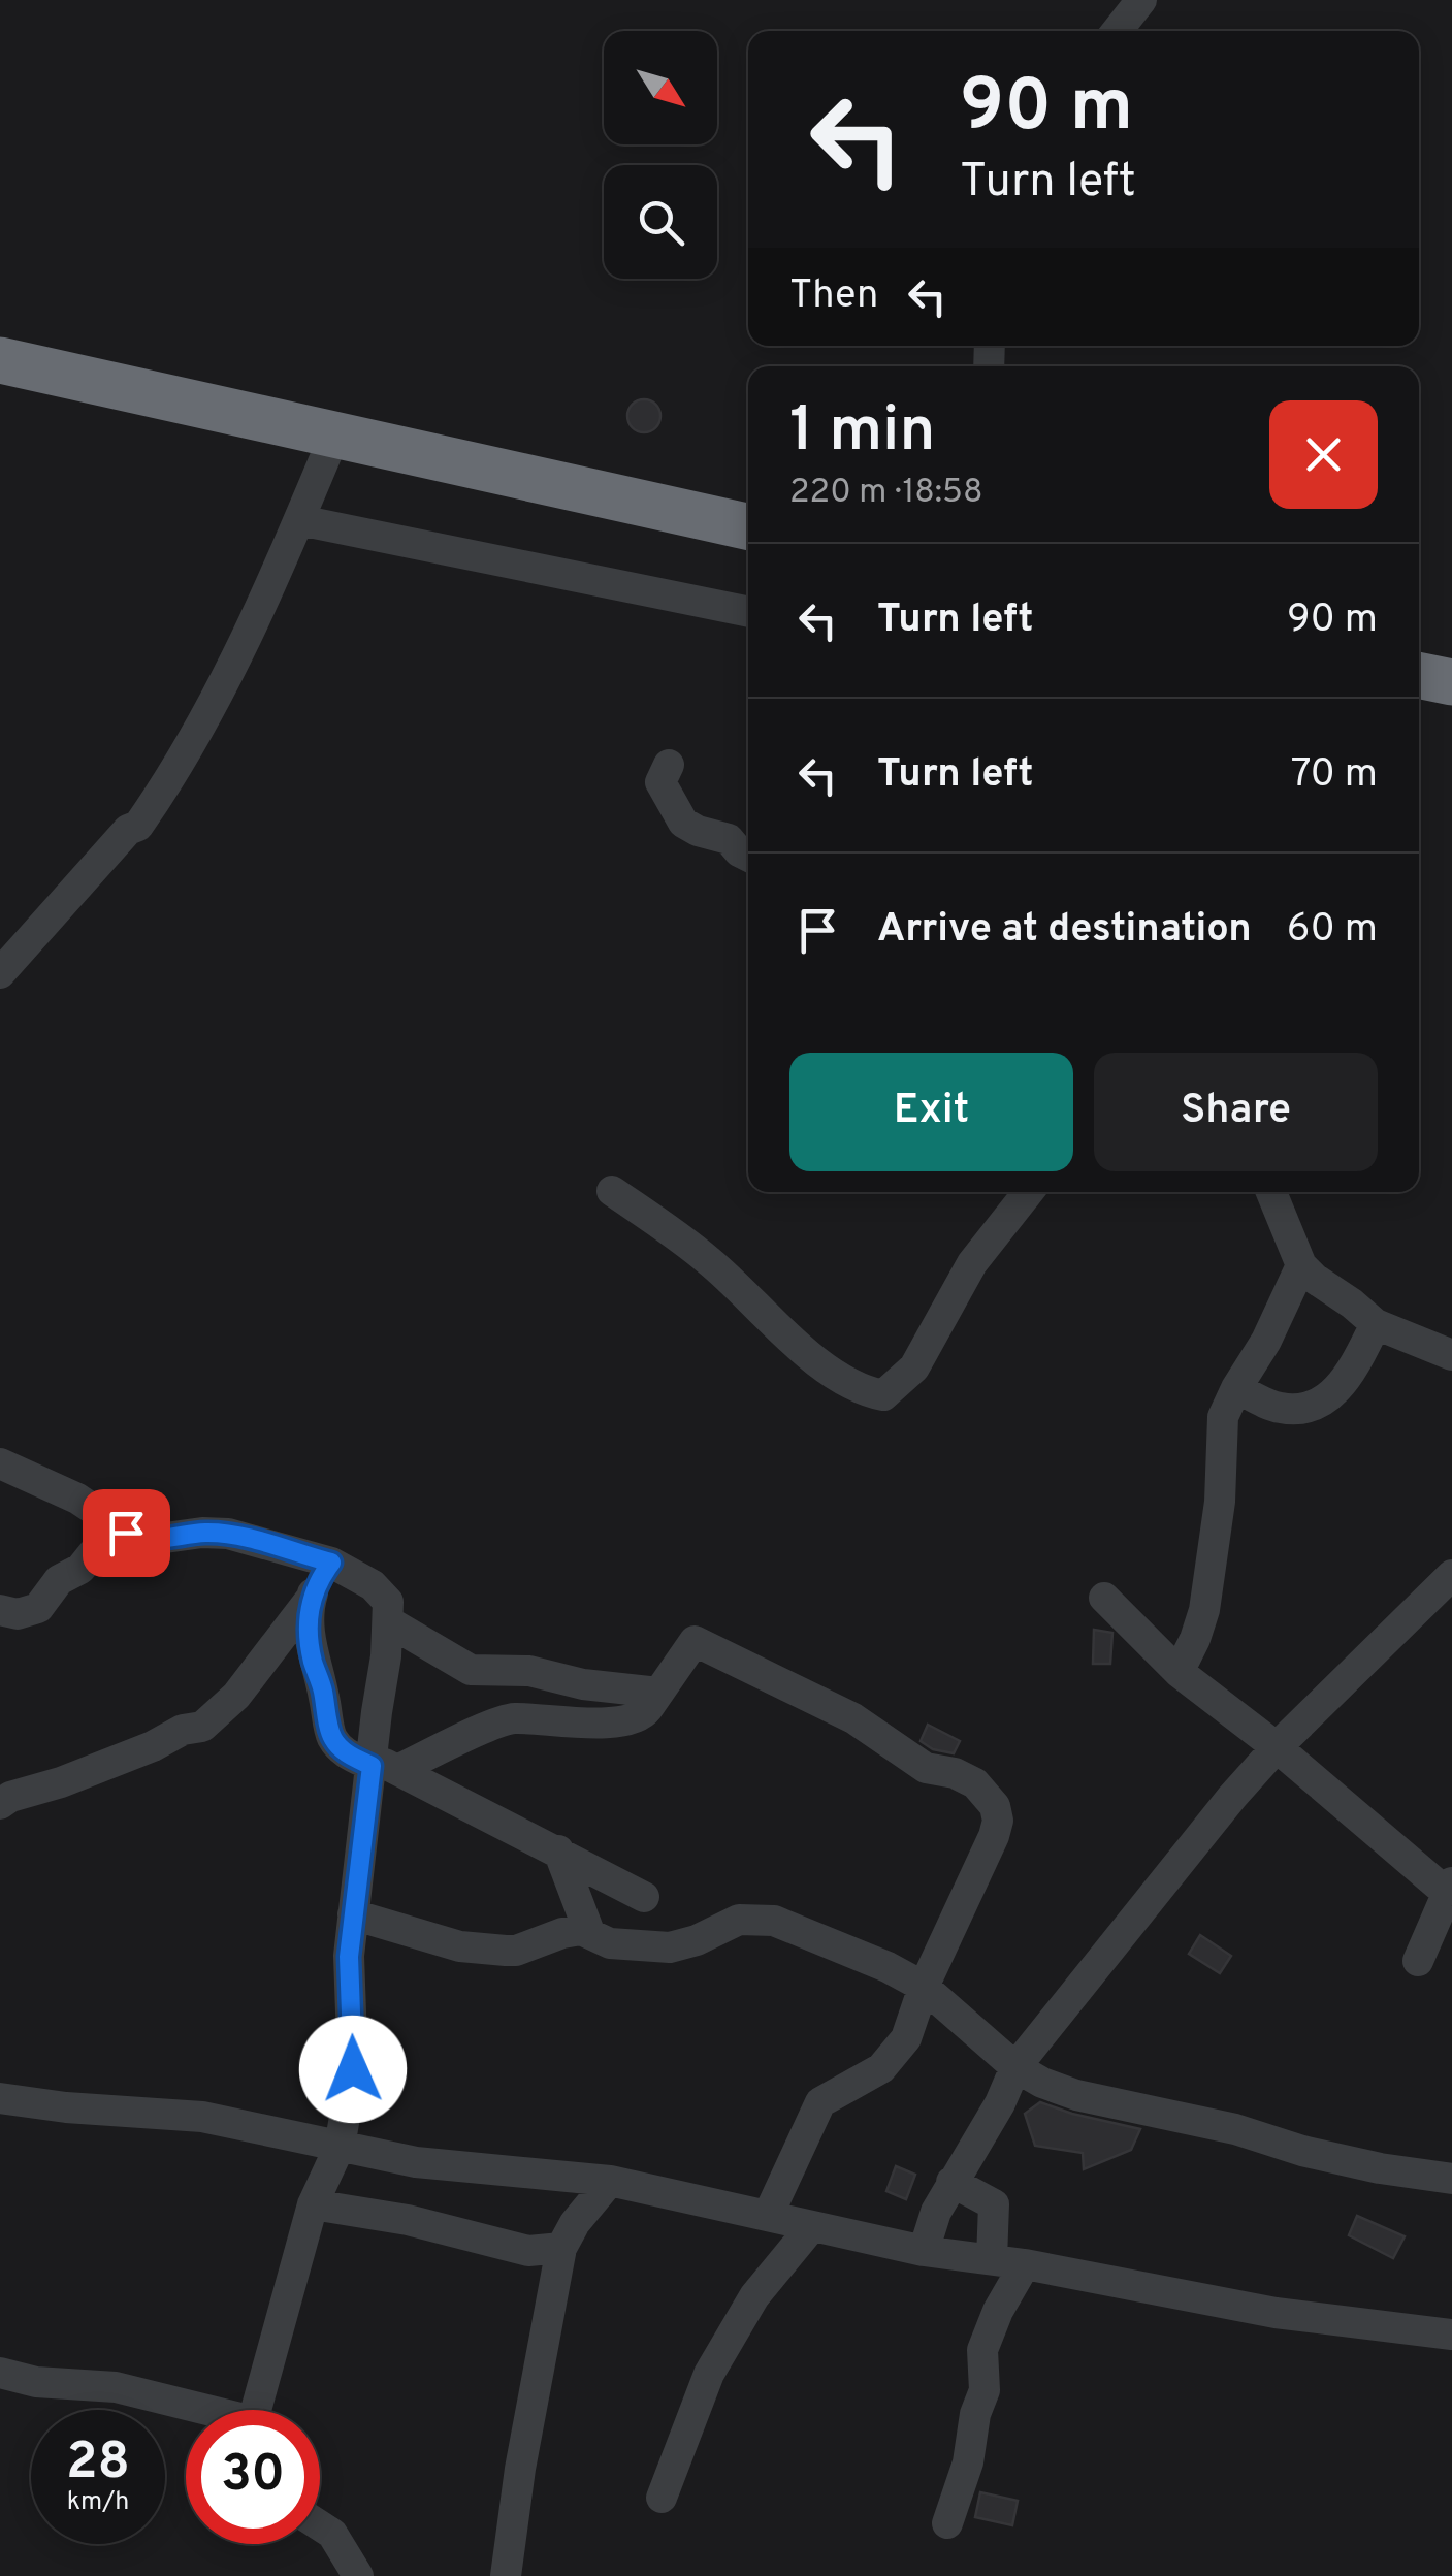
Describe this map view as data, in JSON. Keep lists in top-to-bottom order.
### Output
{
  "north": "bottom right",
  "page": {
    "turn": ["90 m", "Turn left"],
    "then": "Then",
    "heading": ["1 min", "220 m · 18:58"],
    "list": [
      {
        "name": "Turn left",
        "value": "90 m"
      },
      {
        "name": "Turn left",
        "value": "70 m"
      },
      {
        "name": "Arrive at destination",
        "value": "60 m"
      }
    ],
    "buttons": ["Exit", "Share"],
    "speed": "28 km/h",
    "limit": "30"
  }
}
